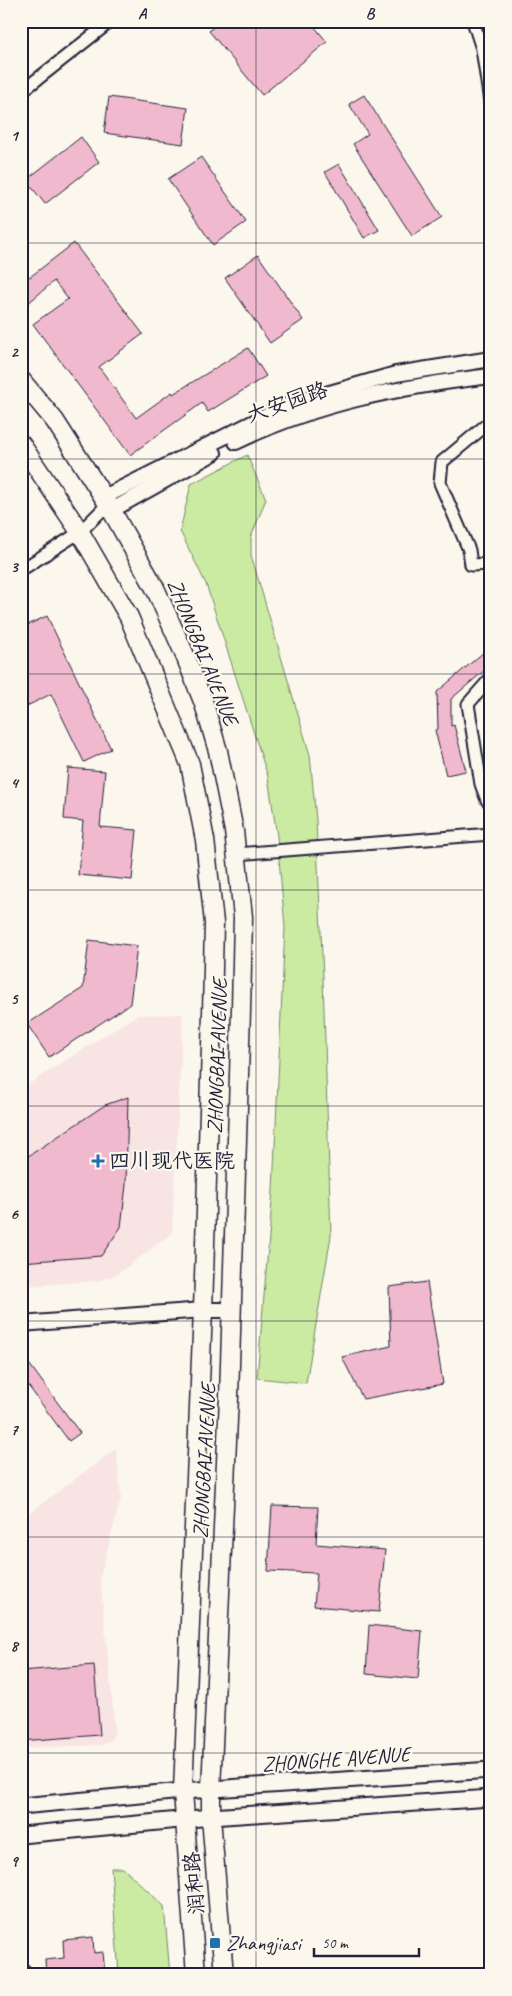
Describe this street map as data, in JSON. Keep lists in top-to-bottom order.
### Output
{
  "streets": {
    "main road": ["ZHONGBAI AVENUE", "ZHONGHE AVENUE", "润和路"],
    "street": ["大安园路"]
  },
  "crossings": [
    ["大安园路", "ZHONGBAI AVENUE"],
    ["ZHONGBAI AVENUE", "ZHONGHE AVENUE"],
    ["ZHONGBAI AVENUE", "润和路"]
  ],
  "places": {
    "health": ["四川现代医院"],
    "transit": ["Zhangjiasi"]
  },
  "scale_bar": "50 m",
  "grid": {
    "columns": ["A", "B"],
    "rows": [
      "1",
      "2",
      "3",
      "4",
      "5",
      "6",
      "7",
      "8",
      "9"
    ]
  }
}
